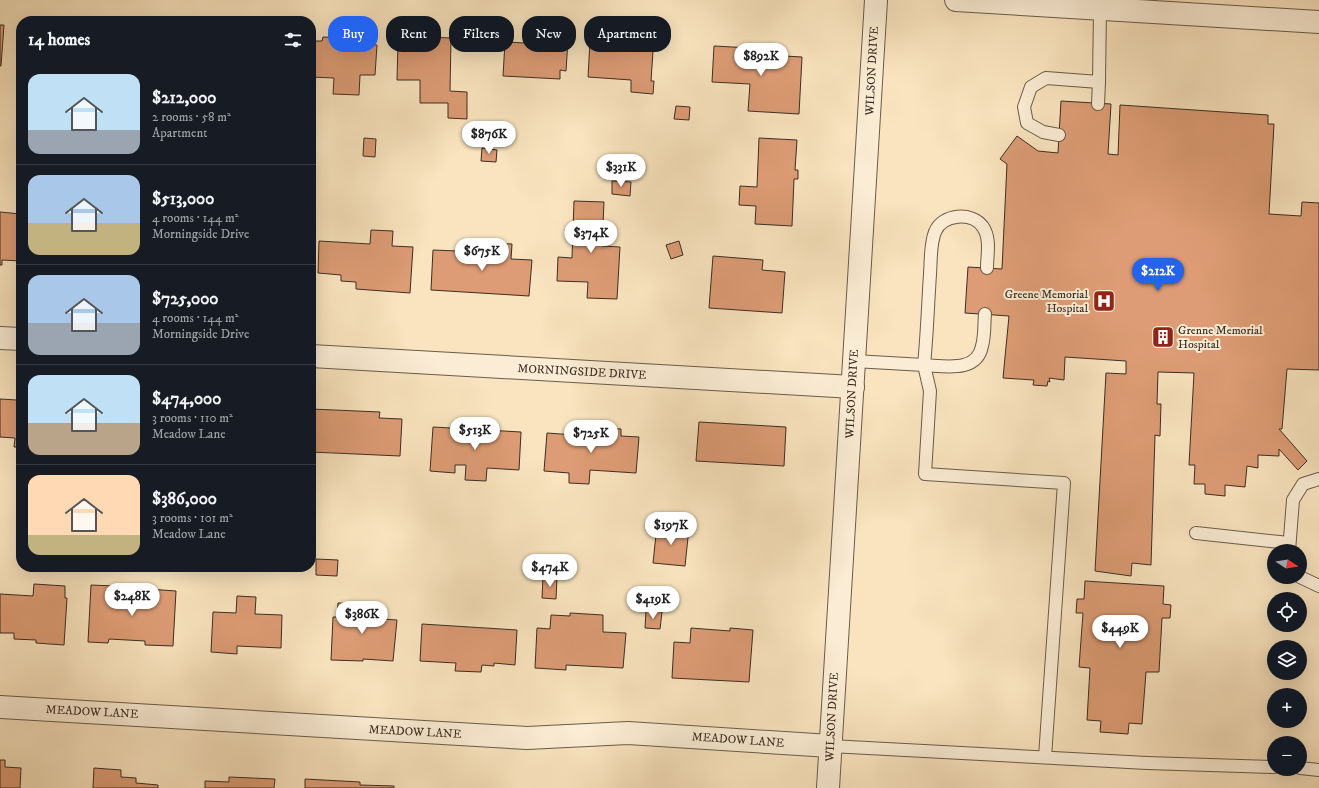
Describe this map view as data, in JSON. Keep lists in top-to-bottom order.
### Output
{
  "streets": {
    "street": ["WILSON DRIVE", "MORNINGSIDE DRIVE", "MEADOW LANE"]
  },
  "crossings": [
    ["WILSON DRIVE", "MORNINGSIDE DRIVE"],
    ["WILSON DRIVE", "MEADOW LANE"]
  ],
  "places": {
    "hospital": ["Greene Memorial Hospital"],
    "building": ["Grenne Memorial Hospital"]
  },
  "north": "right",
  "page": {
    "chip": [
      "Buy",
      "Rent",
      "Filters",
      "New",
      "Apartment"
    ],
    "heading": "14 homes",
    "price": [
      "$892K",
      "$876K",
      "$331K",
      "$374K",
      "$675K",
      "$212K",
      "$513K",
      "$725K",
      "$197K",
      "$474K",
      "$248K",
      "$419K",
      "$386K",
      "$449K"
    ],
    "list": [
      {
        "name": "$212,000",
        "note": "2 rooms · 58 m² · Apartment"
      },
      {
        "name": "$513,000",
        "note": "4 rooms · 144 m² · Morningside Drive"
      },
      {
        "name": "$725,000",
        "note": "4 rooms · 144 m² · Morningside Drive"
      },
      {
        "name": "$474,000",
        "note": "3 rooms · 110 m² · Meadow Lane"
      },
      {
        "name": "$386,000",
        "note": "3 rooms · 101 m² · Meadow Lane"
      }
    ],
    "map_buttons": ["+", "−"]
  }
}
